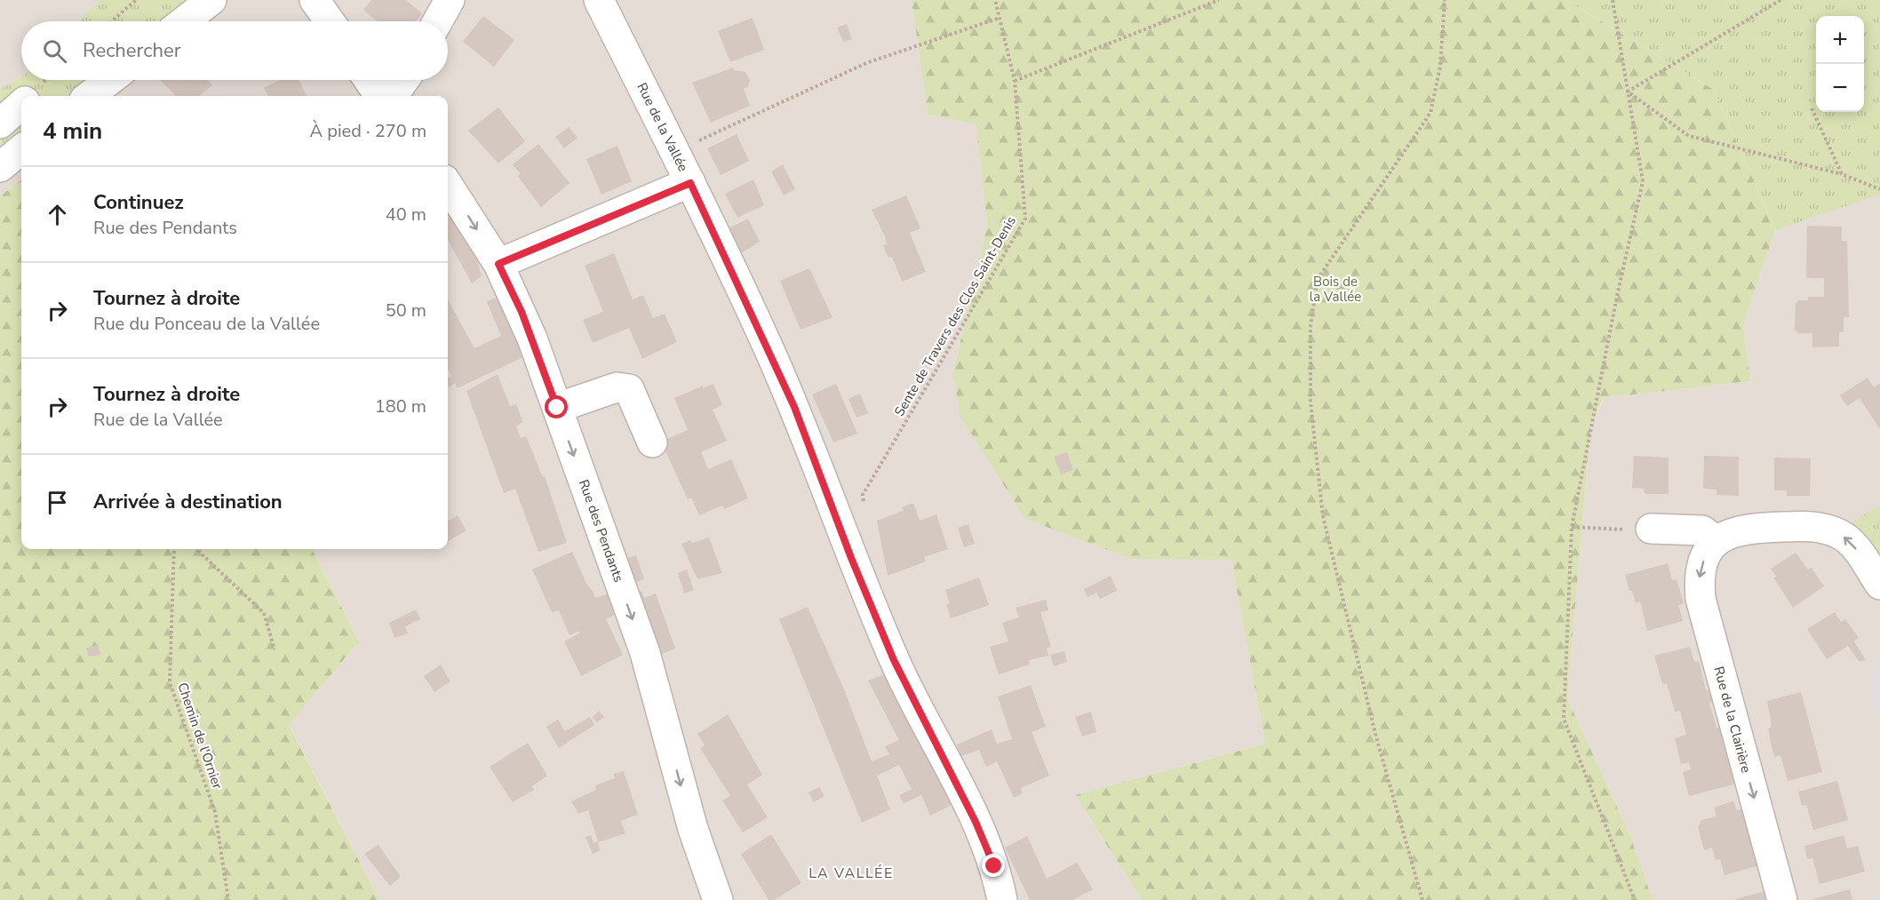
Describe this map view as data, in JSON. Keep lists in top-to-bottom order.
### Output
{
  "streets": {
    "street": ["Rue de la Vallée", "Rue des Pendants", "Rue de la Clairière"],
    "path": ["Sente de Travers des Clos Saint-Denis", "Chemin de l'Ornier"]
  },
  "one_way": ["Rue des Pendants", "Rue de la Clairière"],
  "districts": ["LA VALLÉE"],
  "parks": ["Bois de la Vallée"],
  "page": {
    "map_buttons": ["+", "−"],
    "search": "Rechercher",
    "heading": ["4 min", "À pied · 270 m"],
    "list": [
      ["Continuez", "Rue des Pendants", "40 m"],
      ["Tournez à droite", "Rue du Ponceau de la Vallée", "50 m"],
      ["Tournez à droite", "Rue de la Vallée", "180 m"],
      "Arrivée à destination"
    ]
  }
}
